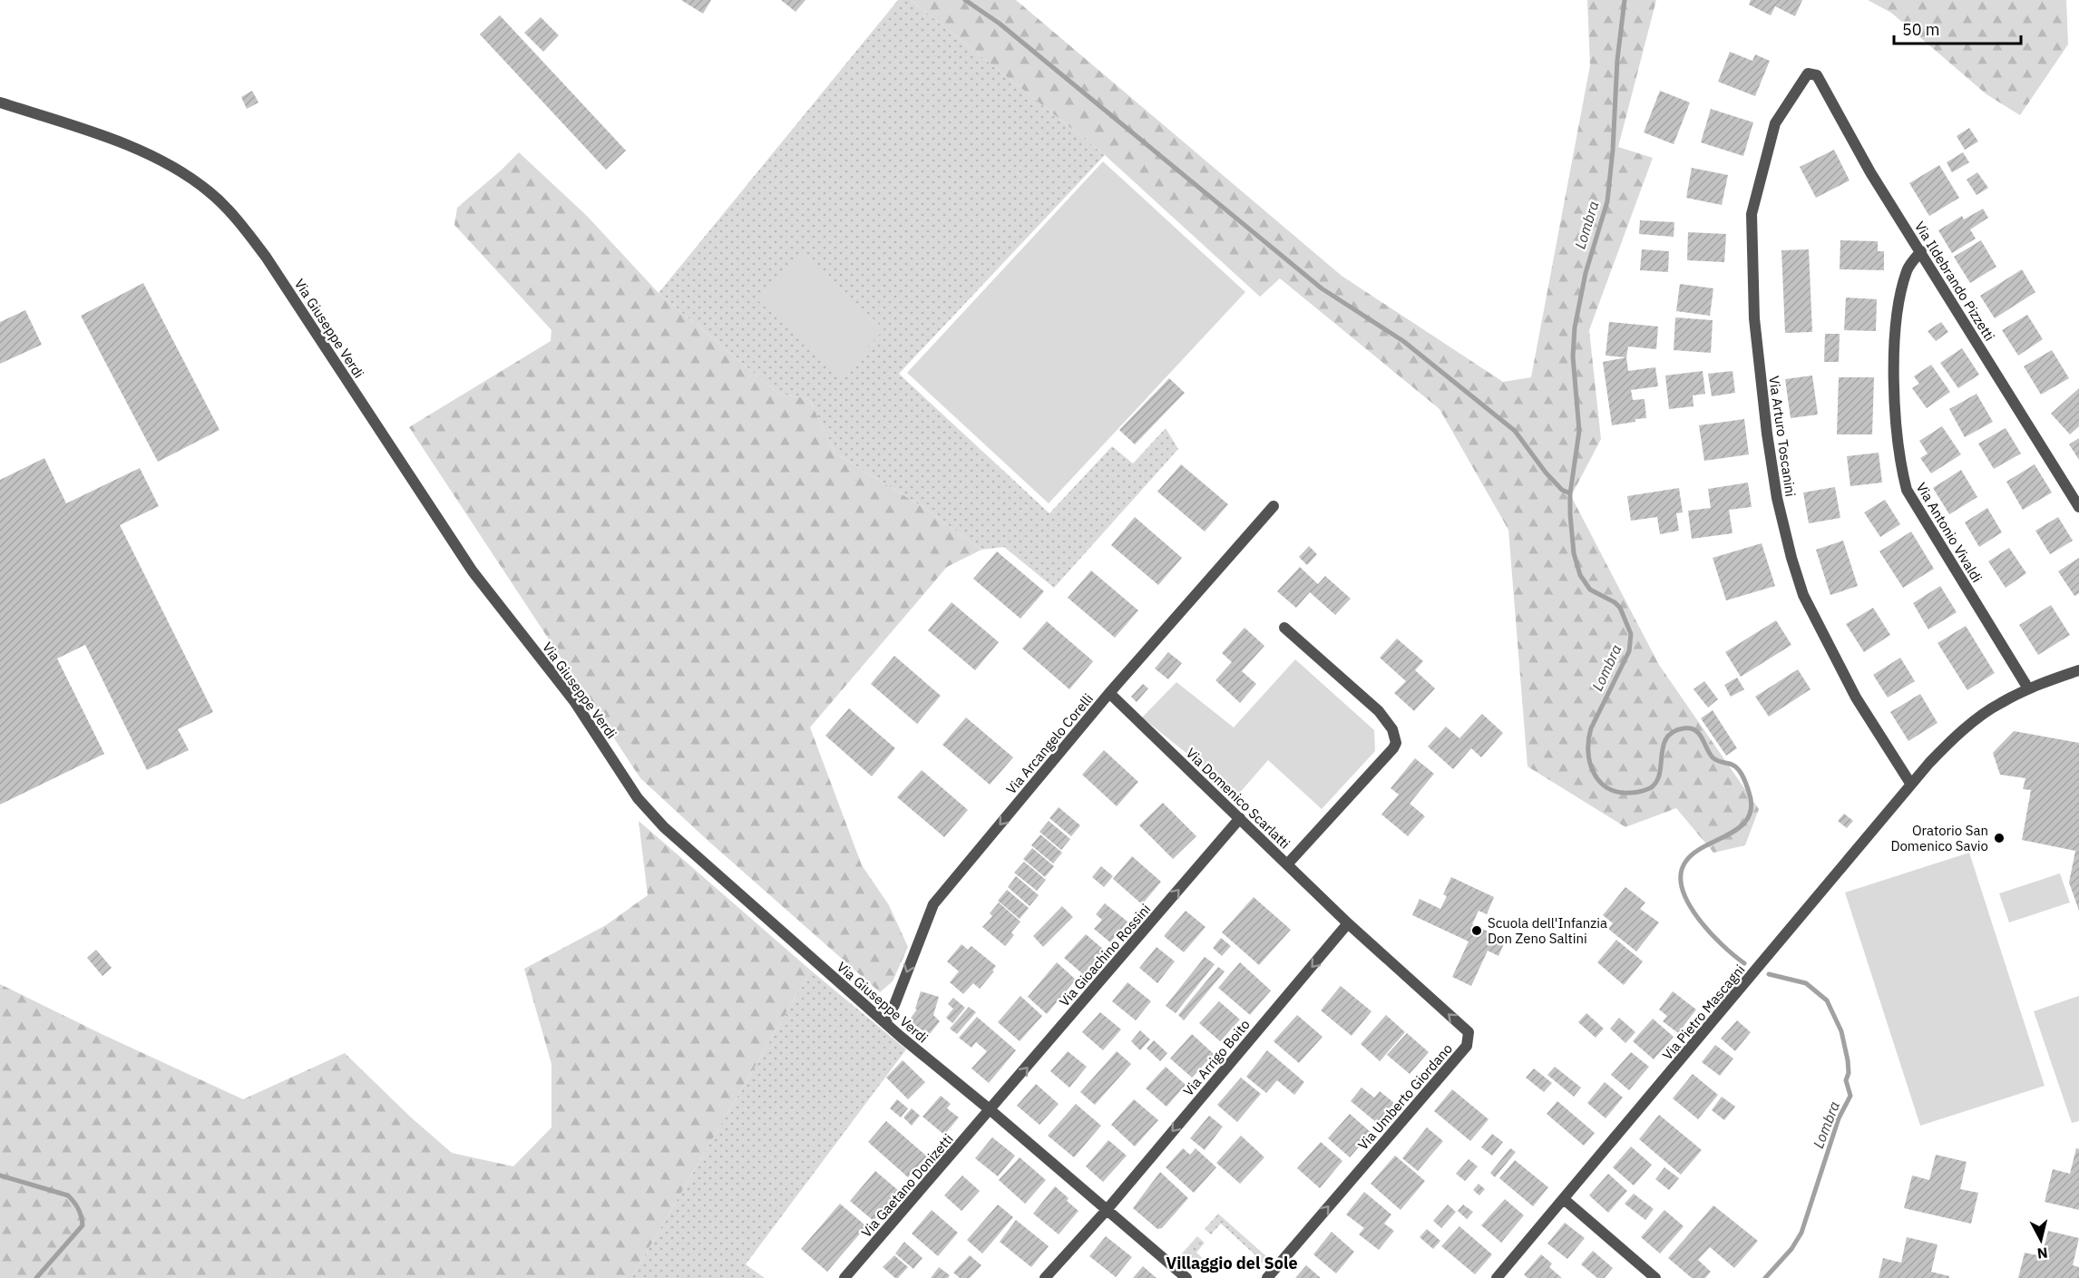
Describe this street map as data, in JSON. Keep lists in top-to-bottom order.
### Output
{
  "streets": {
    "street": [
      "Via Ildebrando Pizzetti",
      "Via Giuseppe Verdi",
      "Via Arturo Toscanini",
      "Via Antonio Vivaldi",
      "Via Arcangelo Corelli",
      "Via Domenico Scarlatti",
      "Via Gioachino Rossini",
      "Via Pietro Mascagni",
      "Via Arrigo Boito",
      "Via Umberto Giordano",
      "Via Gaetano Donizetti"
    ]
  },
  "crossings": [
    ["Via Ildebrando Pizzetti", "Via Arturo Toscanini"],
    ["Via Ildebrando Pizzetti", "Via Antonio Vivaldi"],
    ["Via Giuseppe Verdi", "Via Arcangelo Corelli"],
    ["Via Giuseppe Verdi", "Via Gioachino Rossini"],
    ["Via Giuseppe Verdi", "Via Arrigo Boito"],
    ["Via Giuseppe Verdi", "Via Gaetano Donizetti"],
    ["Via Arturo Toscanini", "Via Pietro Mascagni"],
    ["Via Antonio Vivaldi", "Via Pietro Mascagni"],
    ["Via Arcangelo Corelli", "Via Domenico Scarlatti"],
    ["Via Domenico Scarlatti", "Via Gioachino Rossini"],
    ["Via Domenico Scarlatti", "Via Arrigo Boito"],
    ["Via Domenico Scarlatti", "Via Umberto Giordano"],
    ["Via Gioachino Rossini", "Via Gaetano Donizetti"],
    ["Via Arrigo Boito", "Via Umberto Giordano"]
  ],
  "one_way": ["Via Arcangelo Corelli", "Via Gioachino Rossini", "Via Arrigo Boito"],
  "districts": ["Villaggio del Sole"],
  "water": ["Lombra"],
  "places": ["Oratorio San Domenico Savio", "Scuola dell'Infanzia Don Zeno Saltini"],
  "scale_bar": "50 m",
  "north": "bottom"
}
